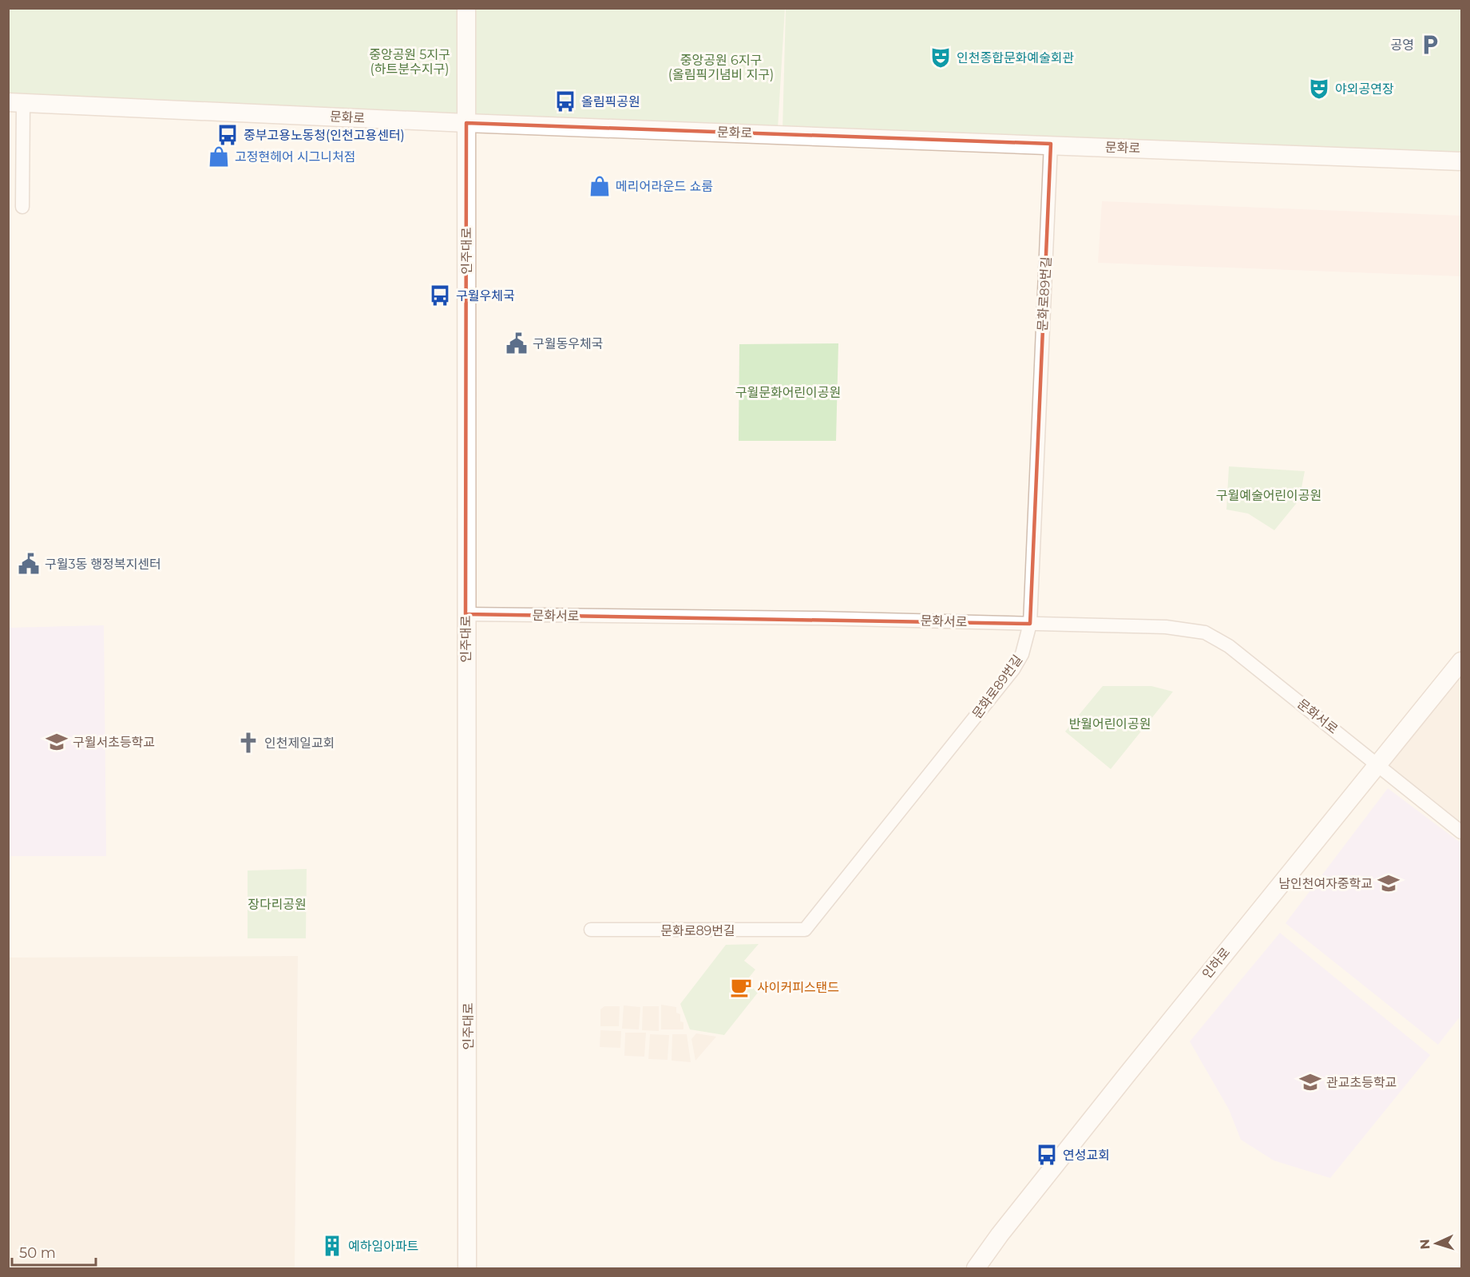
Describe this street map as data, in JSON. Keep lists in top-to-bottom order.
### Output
{
  "streets": {
    "main road": ["문화로", "인주대로", "인하로"],
    "street": ["문화로89번길", "문화서로"]
  },
  "crossings": [
    ["문화로", "인주대로"],
    ["문화로", "문화로89번길"],
    ["인주대로", "문화서로"],
    ["문화로89번길", "문화서로"],
    ["문화서로", "인하로"]
  ],
  "parks": [
    "중앙공원 5지구 (하트분수지구)",
    "중앙공원 6지구 (올림픽기념비 지구)",
    "구월문화어린이공원",
    "구월예술어린이공원",
    "반월어린이공원",
    "장다리공원"
  ],
  "places": {
    "parking": ["공영"],
    "theatre": ["인천종합문화예술회관", "야외공연장"],
    "bus stop": [
      "올림픽공원",
      "중부고용노동청(인천고용센터)",
      "구월우체국",
      "연성교회"
    ],
    "shop": ["고정현헤어 시그니처점", "메리어라운드 쇼룸"],
    "public building": ["구월동우체국", "구월3동 행정복지센터"],
    "school or university": ["구월서초등학교", "남인천여자중학교", "관교초등학교"],
    "church": ["인천제일교회"],
    "cafe": ["사이커피스탠드"],
    "building": ["예하임아파트"]
  },
  "scale_bar": "50 m",
  "north": "left"
}
